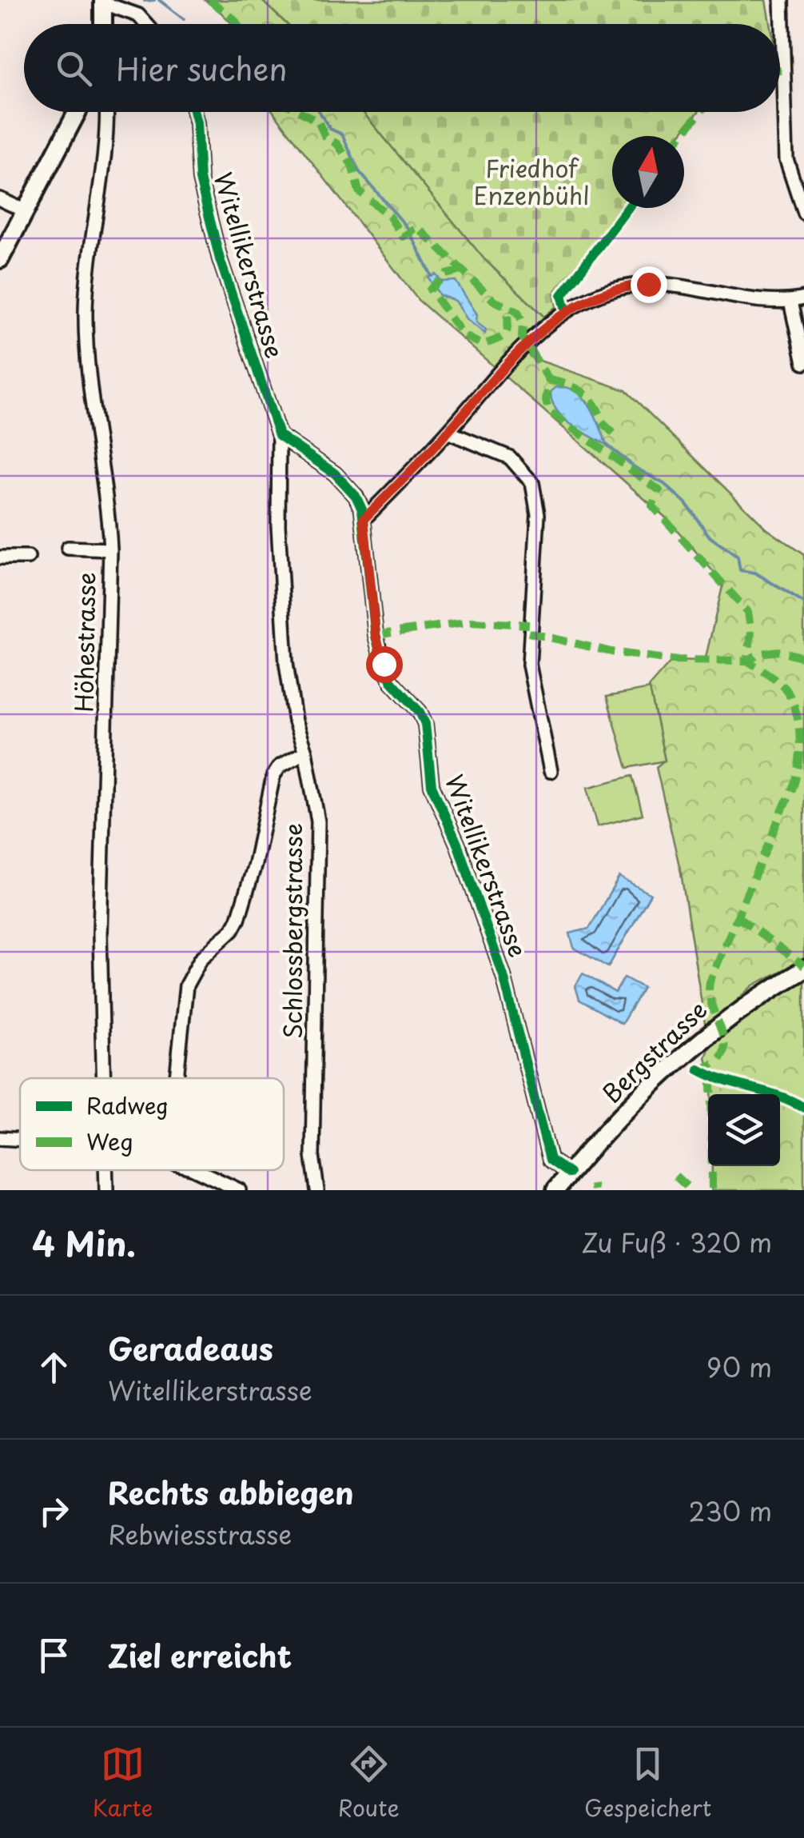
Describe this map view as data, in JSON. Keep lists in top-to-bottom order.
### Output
{
  "streets": {
    "main road": ["Bergstrasse"],
    "street": ["Witellikerstrasse", "Höhestrasse", "Schlossbergstrasse"]
  },
  "crossings": [
    ["Witellikerstrasse", "Schlossbergstrasse"],
    ["Witellikerstrasse", "Bergstrasse"]
  ],
  "parks": ["Friedhof Enzenbühl"],
  "legend": ["Radweg", "Weg"],
  "north": "top",
  "page": {
    "search": "Hier suchen",
    "heading": ["4 Min.", "Zu Fuß · 320 m"],
    "list": [
      ["Geradeaus", "Witellikerstrasse", "90 m"],
      ["Rechts abbiegen", "Rebwiesstrasse", "230 m"],
      "Ziel erreicht"
    ],
    "nav": ["Karte", "Route", "Gespeichert"]
  }
}
